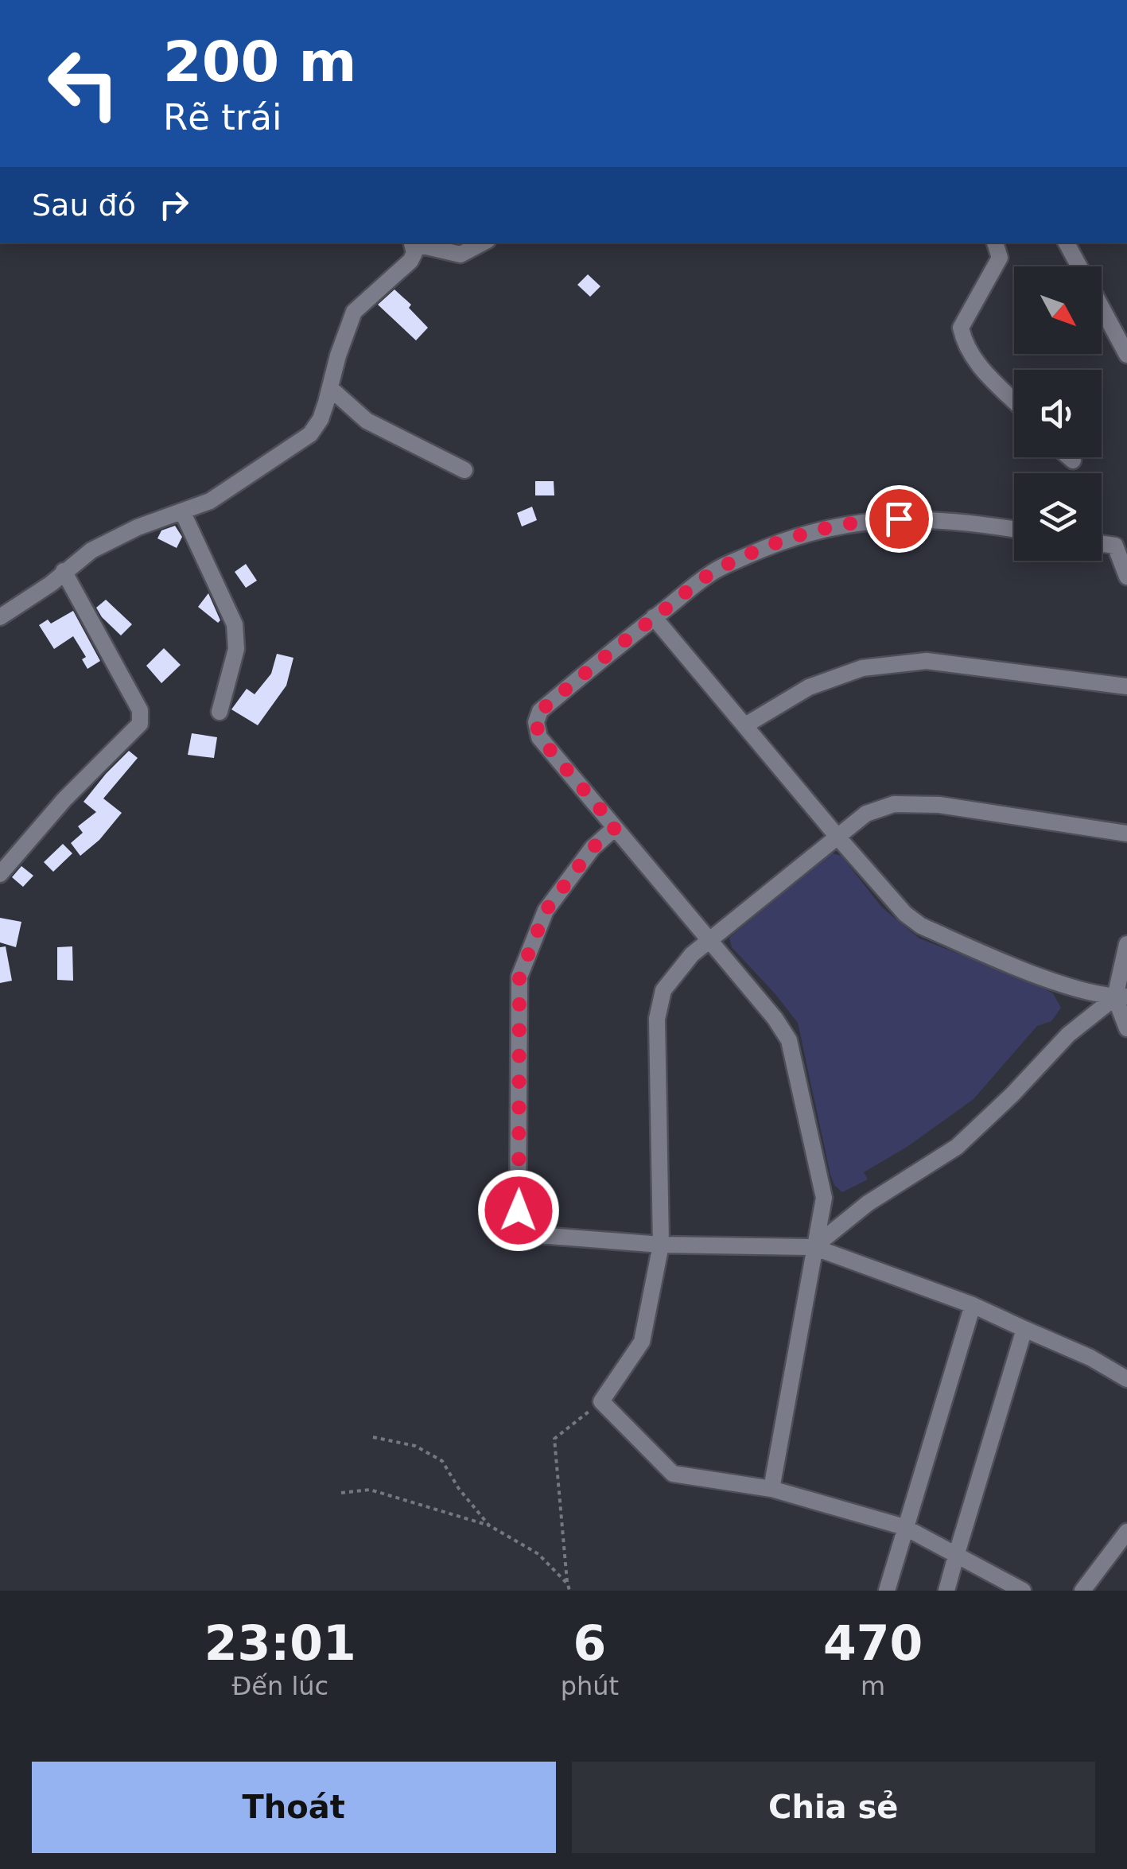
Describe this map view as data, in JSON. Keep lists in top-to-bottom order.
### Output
{
  "north": "bottom right",
  "page": {
    "turn": ["200 m", "Rẽ trái"],
    "then": "Sau đó",
    "eta": [
      "23:01",
      "Đến lúc",
      "6",
      "phút",
      "470",
      "m"
    ],
    "buttons": ["Thoát", "Chia sẻ"]
  }
}
